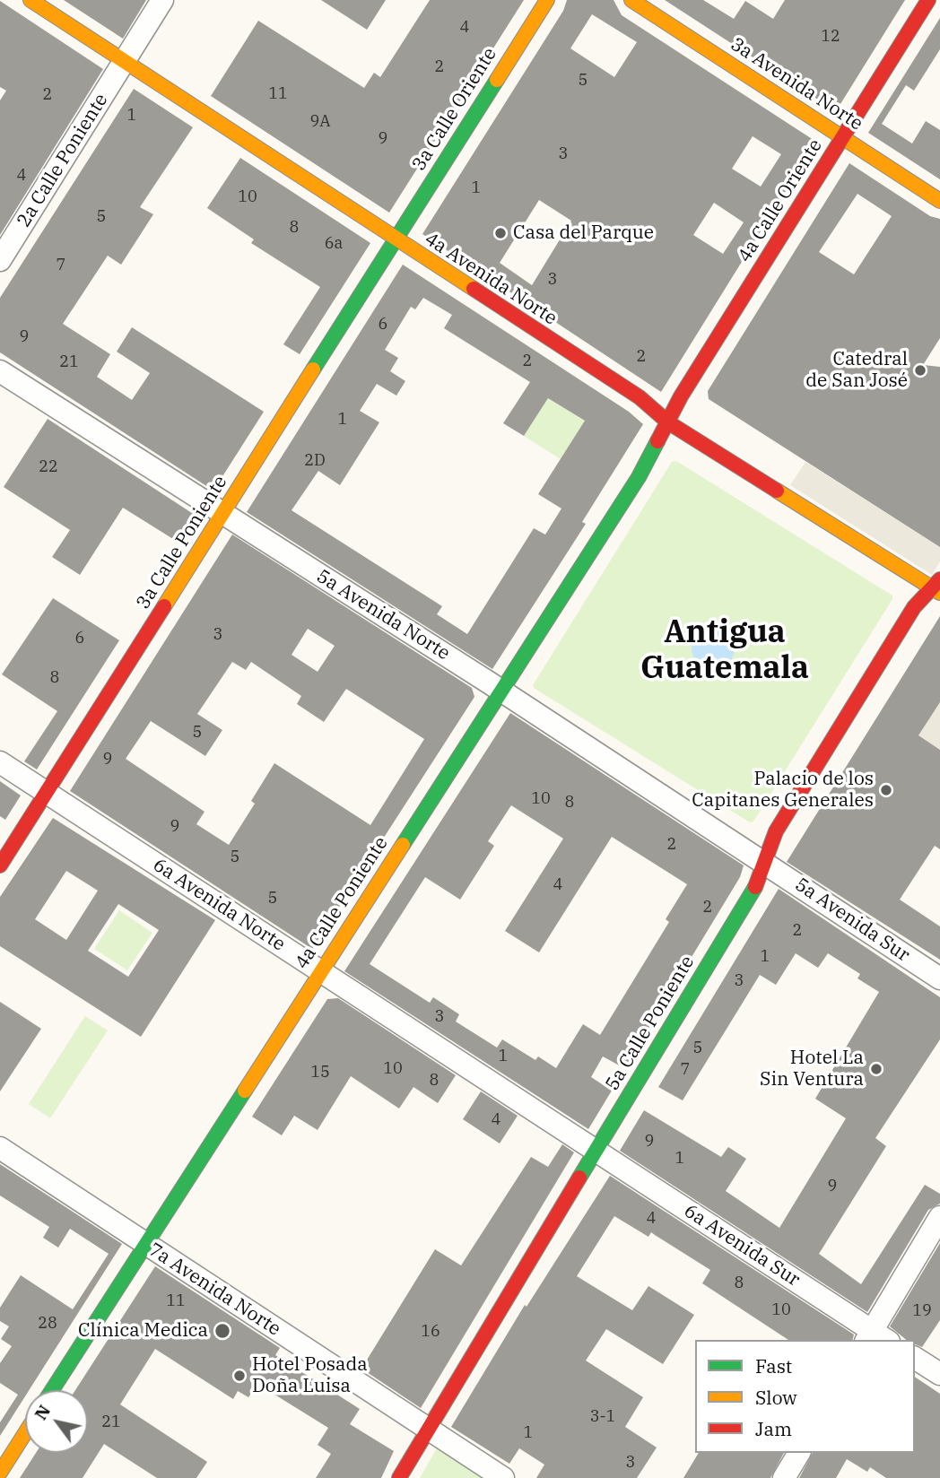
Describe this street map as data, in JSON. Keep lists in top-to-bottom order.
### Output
{
  "streets": {
    "main road": [
      "3a Avenida Norte",
      "3a Calle Oriente",
      "4a Calle Oriente",
      "4a Avenida Norte",
      "3a Calle Poniente",
      "4a Calle Poniente",
      "5a Calle Poniente"
    ],
    "street": [
      "2a Calle Poniente",
      "5a Avenida Norte",
      "6a Avenida Norte",
      "5a Avenida Sur",
      "6a Avenida Sur",
      "7a Avenida Norte"
    ]
  },
  "crossings": [
    ["3a Avenida Norte", "4a Calle Oriente"],
    ["3a Calle Oriente", "4a Avenida Norte"],
    ["3a Calle Oriente", "3a Calle Poniente"],
    ["2a Calle Poniente", "4a Avenida Norte"],
    ["4a Calle Oriente", "4a Avenida Norte"],
    ["4a Calle Oriente", "4a Calle Poniente"],
    ["4a Avenida Norte", "3a Calle Poniente"],
    ["4a Avenida Norte", "4a Calle Poniente"],
    ["4a Avenida Norte", "5a Calle Poniente"],
    ["3a Calle Poniente", "5a Avenida Norte"],
    ["3a Calle Poniente", "6a Avenida Norte"],
    ["5a Avenida Norte", "4a Calle Poniente"],
    ["5a Avenida Norte", "5a Avenida Sur"],
    ["5a Avenida Norte", "5a Calle Poniente"],
    ["4a Calle Poniente", "6a Avenida Norte"],
    ["4a Calle Poniente", "7a Avenida Norte"],
    ["6a Avenida Norte", "5a Calle Poniente"],
    ["6a Avenida Norte", "6a Avenida Sur"],
    ["5a Avenida Sur", "5a Calle Poniente"],
    ["5a Calle Poniente", "6a Avenida Sur"],
    ["5a Calle Poniente", "7a Avenida Norte"]
  ],
  "districts": ["Antigua Guatemala"],
  "places": [
    "Casa del Parque",
    "Catedral de San José",
    "Palacio de los Capitanes Generales",
    "Hotel La Sin Ventura",
    "Clínica Medica",
    "Hotel Posada Doña Luisa"
  ],
  "house_numbers": [
    "4",
    "12",
    "2",
    "5",
    "11",
    "2",
    "1",
    "9A",
    "9",
    "3",
    "4",
    "1",
    "10",
    "5",
    "8",
    "6a",
    "7",
    "3",
    "6",
    "9",
    "2",
    "2",
    "21",
    "1",
    "2D",
    "22",
    "3",
    "6",
    "8",
    "5",
    "9",
    "10",
    "8",
    "9",
    "2",
    "5",
    "4",
    "5",
    "2",
    "2",
    "1",
    "3",
    "3",
    "5",
    "1",
    "10",
    "7",
    "15",
    "8",
    "4",
    "9",
    "1",
    "9",
    "4",
    "8",
    "11",
    "10",
    "19",
    "28",
    "16",
    "3-1",
    "21",
    "1",
    "3"
  ],
  "legend": ["Fast", "Slow", "Jam"],
  "north": "top left"
}
